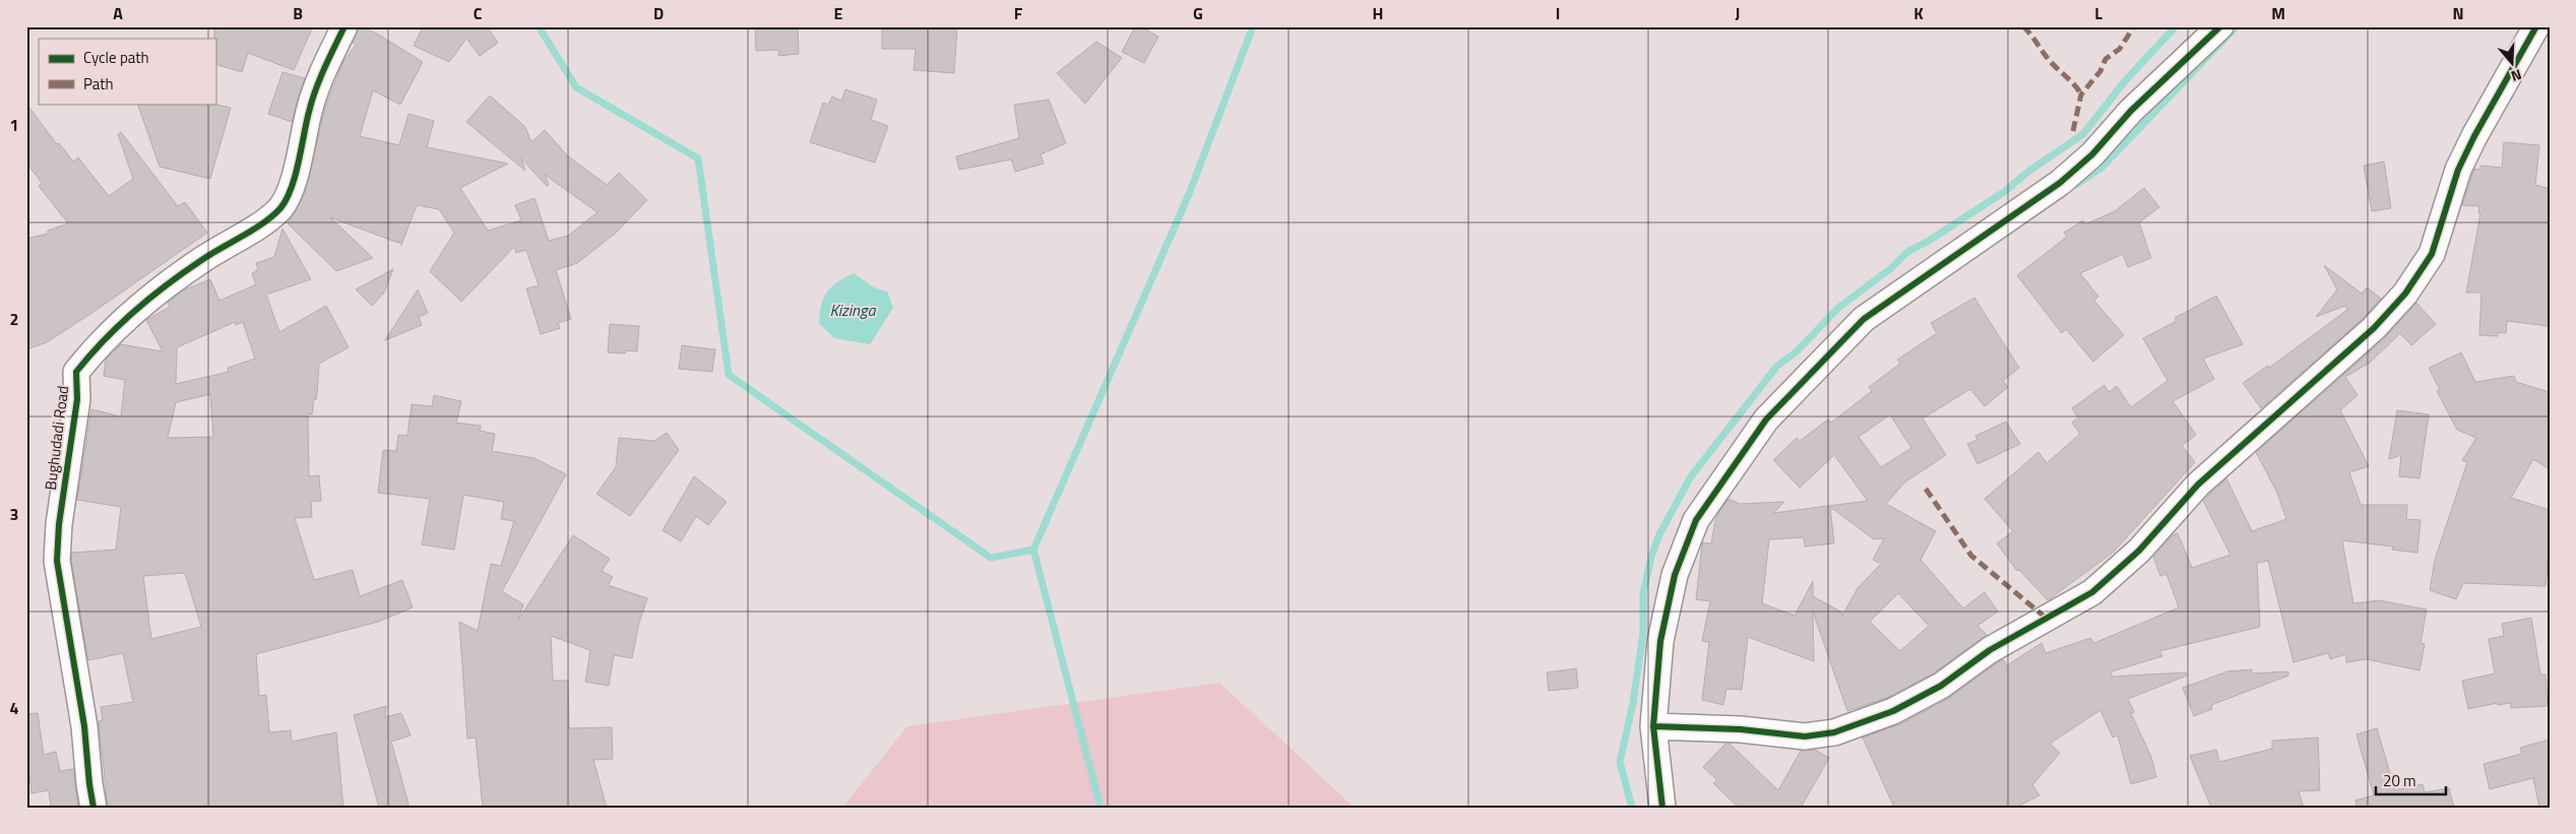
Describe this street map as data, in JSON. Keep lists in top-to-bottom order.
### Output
{
  "streets": {
    "street": ["Bughudadi Road"]
  },
  "water": ["Kizinga"],
  "legend": ["Cycle path", "Path"],
  "scale_bar": "20 m",
  "north": "bottom",
  "grid": {
    "columns": [
      "A",
      "B",
      "C",
      "D",
      "E",
      "F",
      "G",
      "H",
      "I",
      "J",
      "K",
      "L",
      "M",
      "N"
    ],
    "rows": [
      "1",
      "2",
      "3",
      "4"
    ]
  }
}
